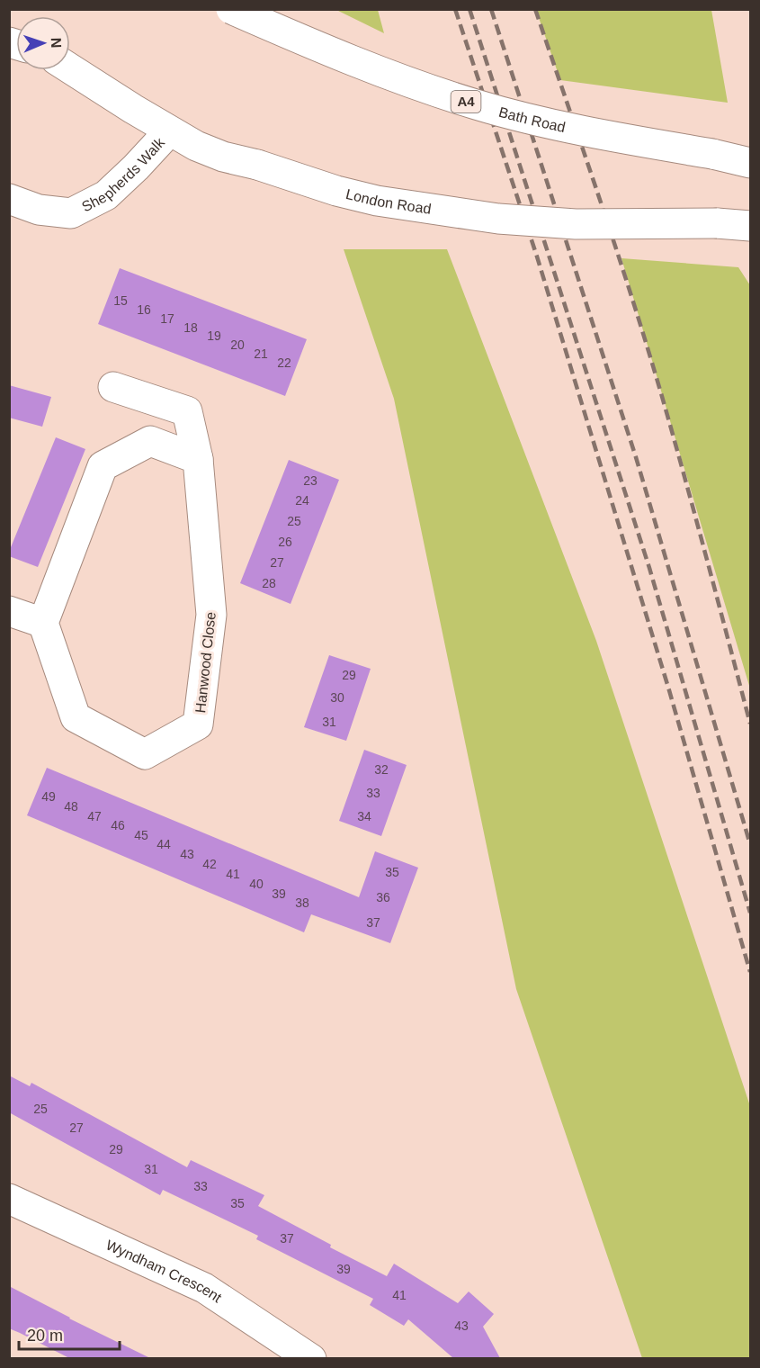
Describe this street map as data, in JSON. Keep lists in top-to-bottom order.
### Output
{
  "streets": {
    "street": [
      "A4",
      "Bath Road",
      "Shepherds Walk",
      "London Road",
      "Hanwood Close",
      "Wyndham Crescent"
    ]
  },
  "crossings": [
    ["Shepherds Walk", "London Road"]
  ],
  "house_numbers": [
    "15",
    "16",
    "17",
    "18",
    "19",
    "20",
    "21",
    "22",
    "23",
    "24",
    "25",
    "26",
    "27",
    "28",
    "29",
    "30",
    "31",
    "32",
    "33",
    "49",
    "48",
    "47",
    "34",
    "46",
    "45",
    "44",
    "43",
    "42",
    "35",
    "41",
    "40",
    "39",
    "36",
    "38",
    "37",
    "25",
    "27",
    "29",
    "31",
    "33",
    "35",
    "37",
    "39",
    "41",
    "43"
  ],
  "scale_bar": "20 m",
  "north": "right"
}
